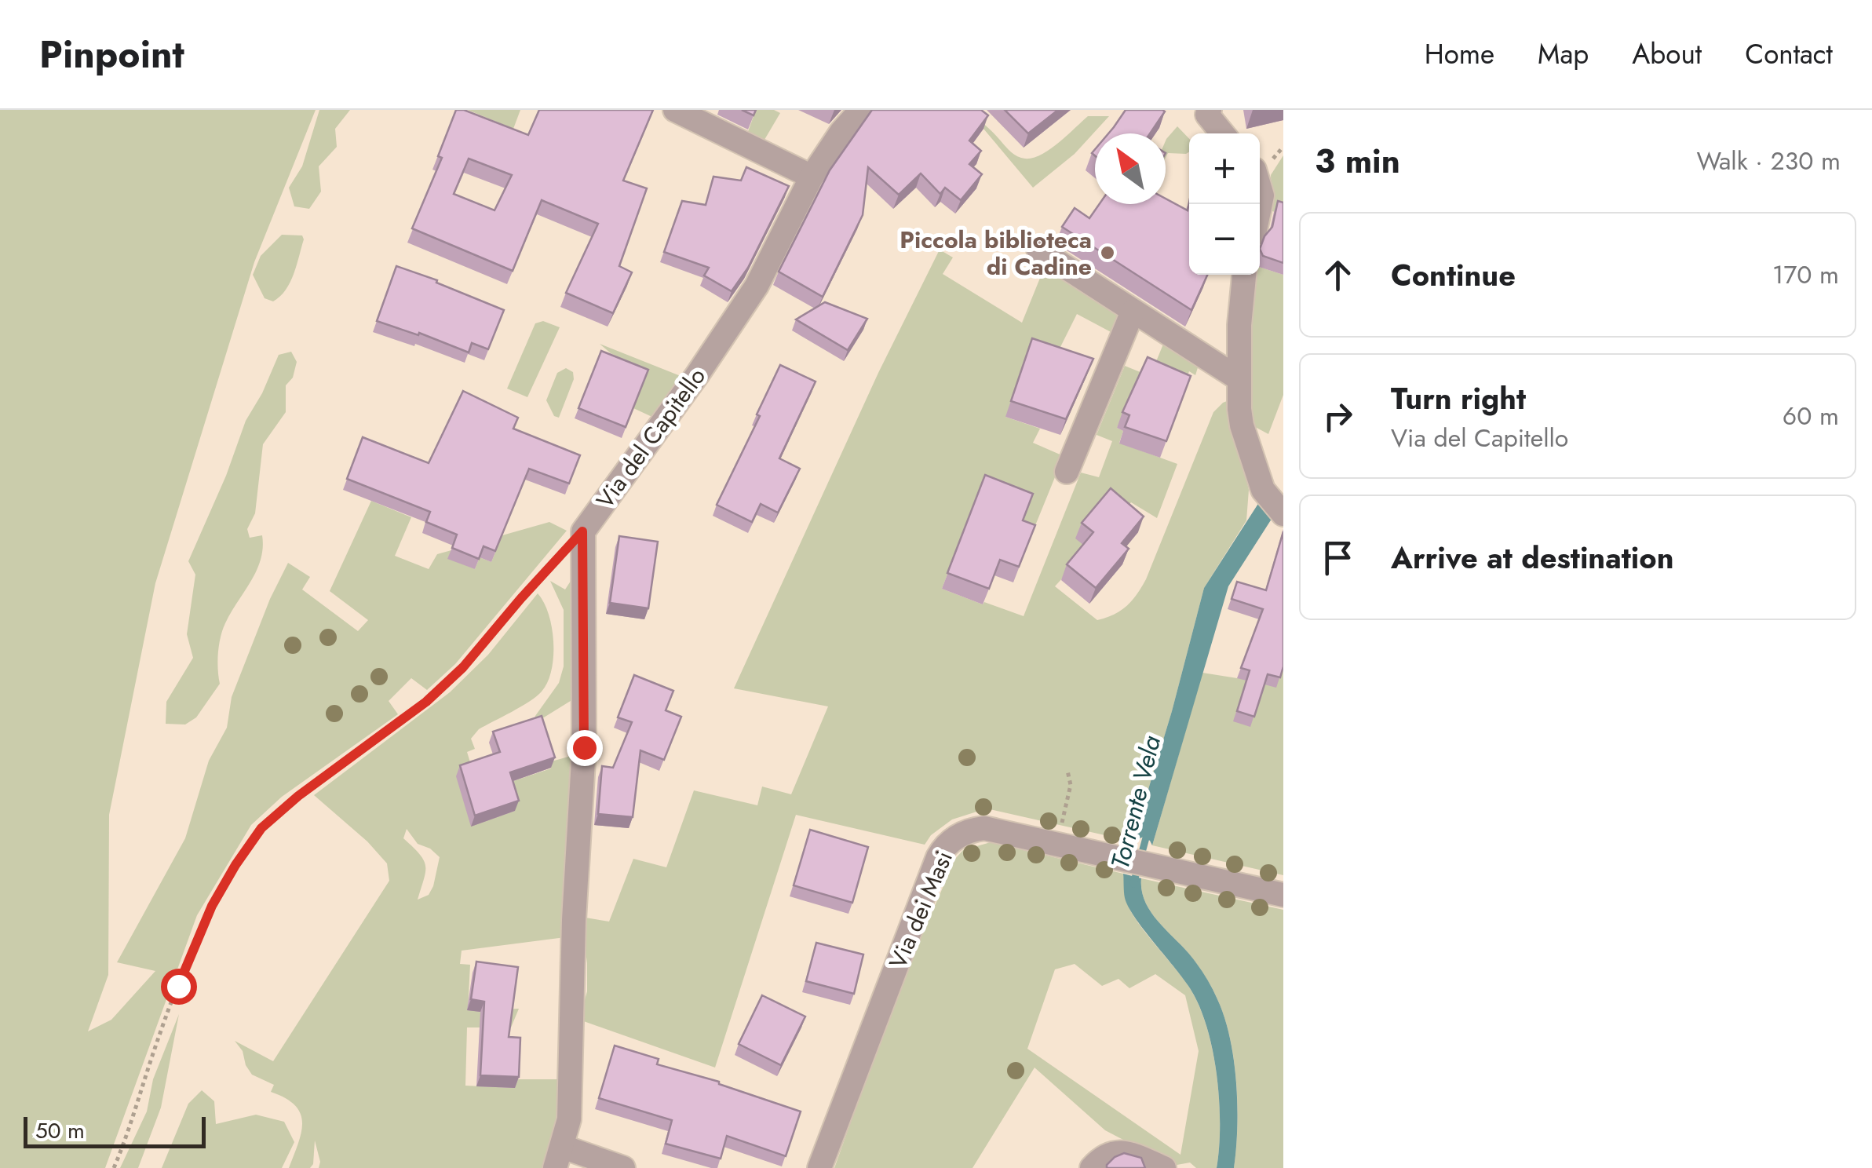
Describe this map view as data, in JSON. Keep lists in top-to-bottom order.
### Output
{
  "streets": {
    "street": ["Via del Capitello", "Via dei Masi"]
  },
  "water": ["Torrente Vela"],
  "places": ["Piccola biblioteca di Cadine"],
  "scale_bar": "50 m",
  "north": "top left",
  "page": {
    "header": "Pinpoint",
    "nav": [
      "Home",
      "Map",
      "About",
      "Contact"
    ],
    "heading": ["3 min", "Walk · 230 m"],
    "map_buttons": ["+", "−"],
    "list": [
      ["Continue", "170 m"],
      ["Turn right", "Via del Capitello", "60 m"],
      "Arrive at destination"
    ],
    "scale": "50 m"
  }
}
